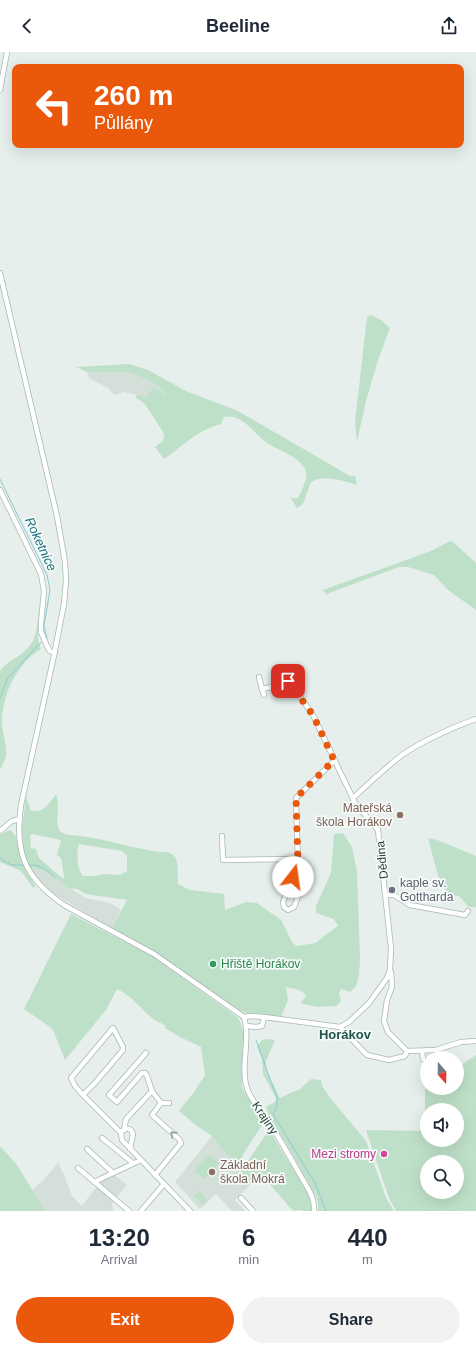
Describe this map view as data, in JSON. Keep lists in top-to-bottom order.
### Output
{
  "streets": {
    "street": ["Dědina", "Krajiny"]
  },
  "districts": ["Horákov"],
  "water": ["Roketnice"],
  "places": [
    "Mateřská škola Horákov",
    "kaple sv. Gottharda",
    "Hřiště Horákov",
    "Mezi stromy",
    "Základní škola Mokrá"
  ],
  "north": "bottom",
  "page": {
    "header": "Beeline",
    "turn": ["260 m", "Půllány"],
    "eta": [
      "13:20",
      "Arrival",
      "6",
      "min",
      "440",
      "m"
    ],
    "buttons": ["Exit", "Share"]
  }
}
